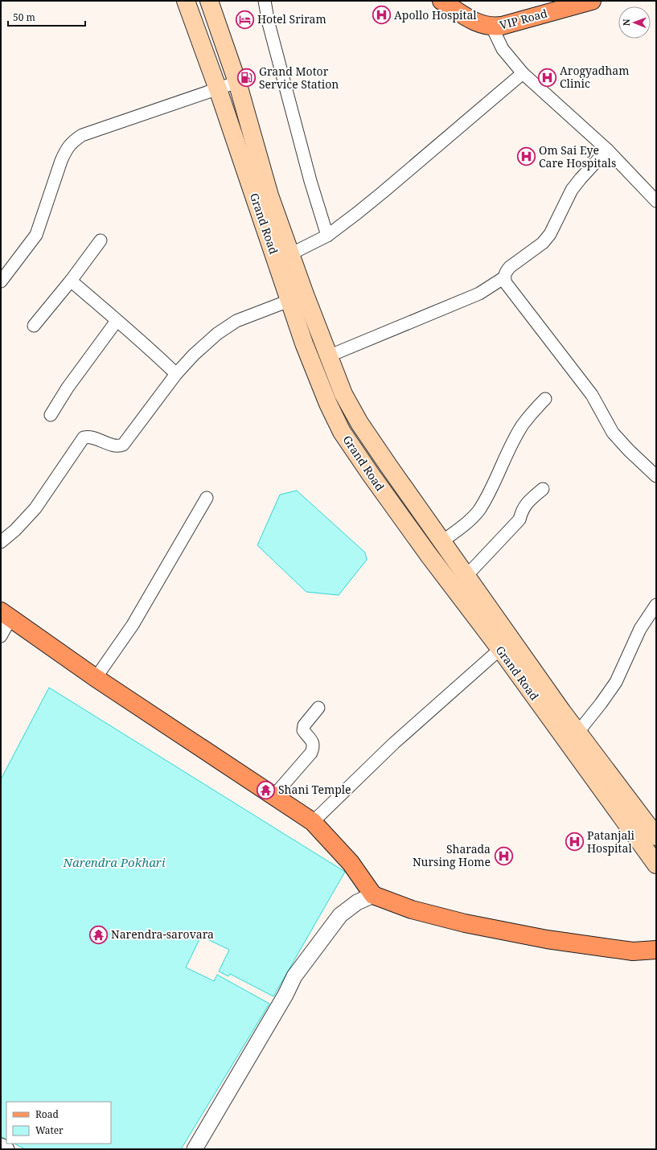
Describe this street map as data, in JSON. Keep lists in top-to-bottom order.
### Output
{
  "streets": {
    "main road": ["VIP Road", "Grand Road"]
  },
  "water": ["Narendra Pokhari"],
  "places": {
    "hospital": [
      "Apollo Hospital",
      "Arogyadham Clinic",
      "Om Sai Eye Care Hospitals",
      "Patanjali Hospital",
      "Sharada Nursing Home"
    ],
    "hotel": ["Hotel Sriram"],
    "fuel station": ["Grand Motor Service Station"],
    "temple": ["Shani Temple", "Narendra-sarovara"]
  },
  "legend": ["Road", "Water"],
  "scale_bar": "50 m",
  "north": "left"
}
